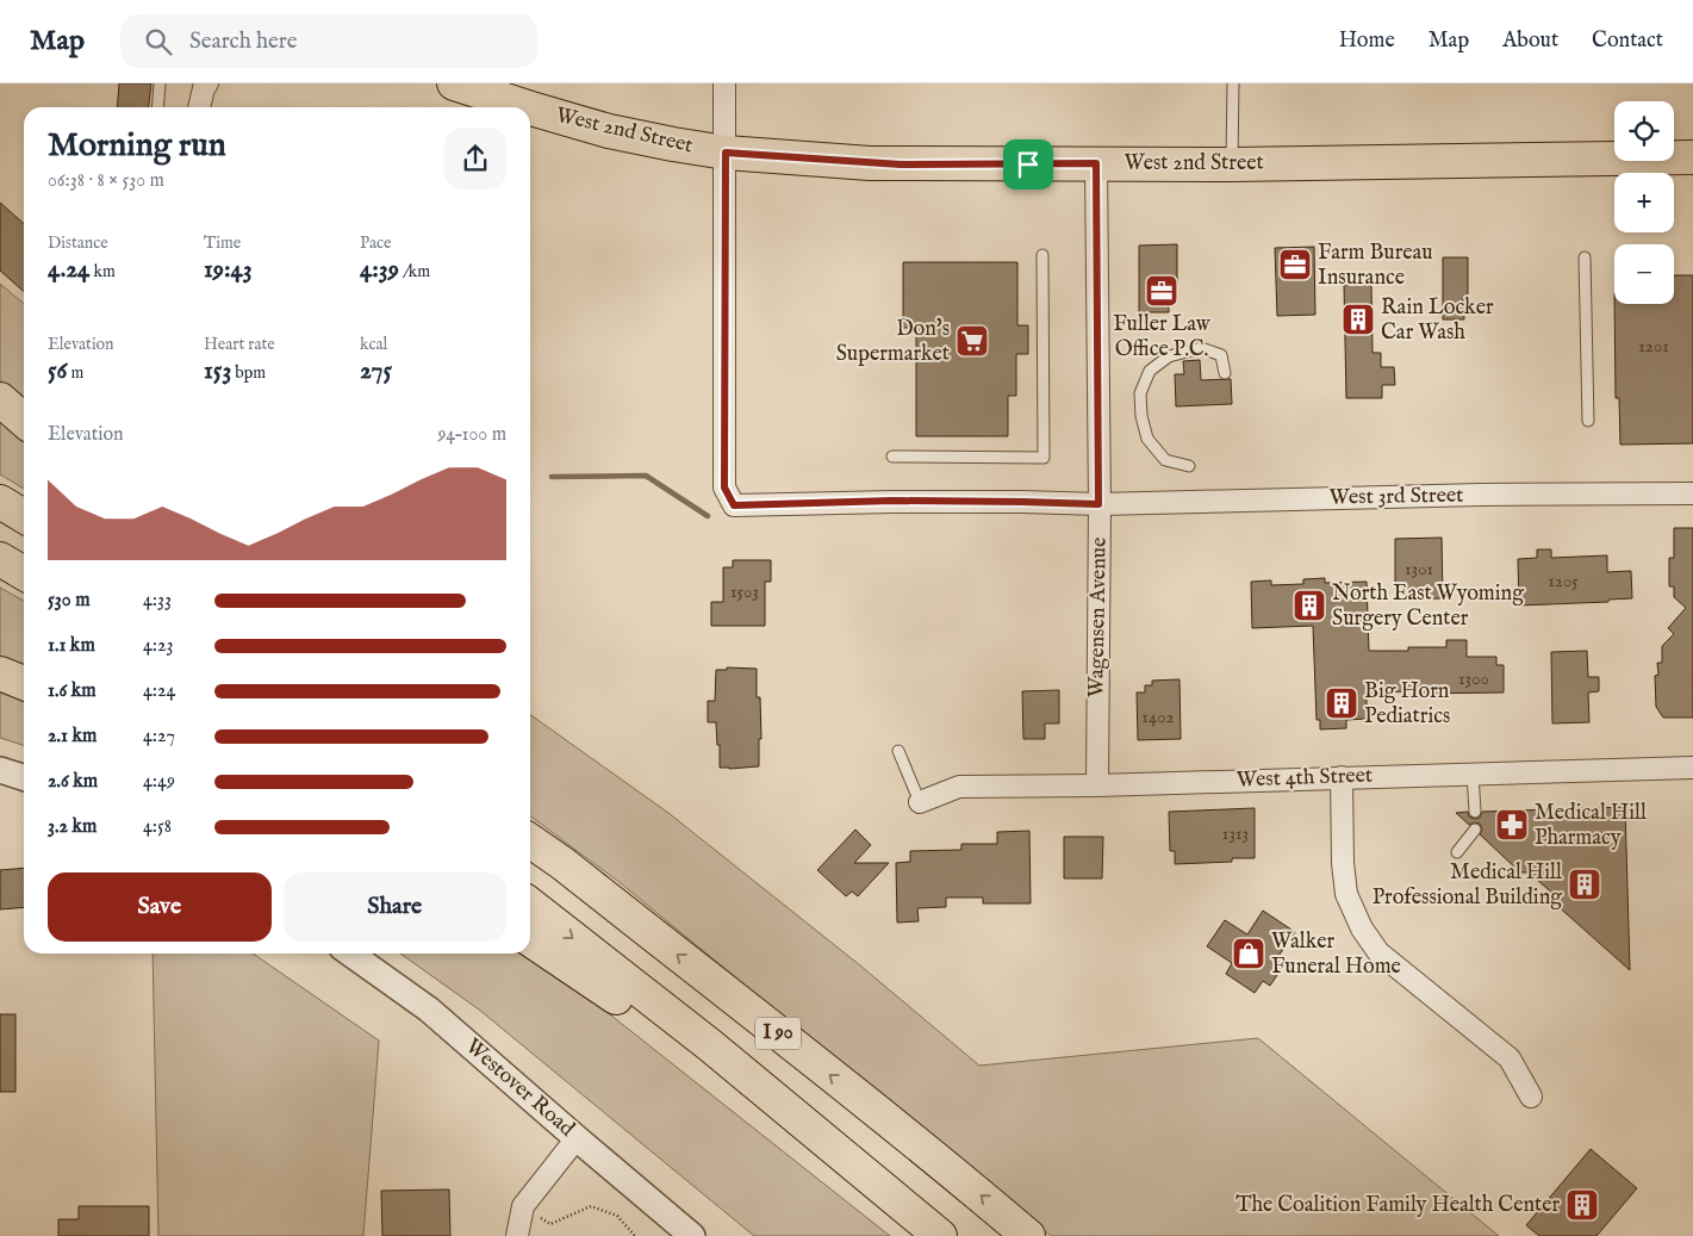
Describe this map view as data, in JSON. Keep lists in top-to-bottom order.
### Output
{
  "streets": {
    "main road": ["West 2nd Street", "I 90"],
    "street": [
      "West 3rd Street",
      "Wagensen Avenue",
      "West 4th Street",
      "Westover Road"
    ]
  },
  "crossings": [
    ["West 2nd Street", "West 3rd Street"],
    ["West 2nd Street", "Wagensen Avenue"],
    ["West 3rd Street", "Wagensen Avenue"],
    ["Wagensen Avenue", "West 4th Street"]
  ],
  "places": {
    "office": ["Farm Bureau Insurance", "Fuller Law Office P.C."],
    "building": [
      "Rain Locker Car Wash",
      "North East Wyoming Surgery Center",
      "Big Horn Pediatrics",
      "Medical Hill Professional Building",
      "The Coalition Family Health Center"
    ],
    "supermarket": ["Don's Supermarket"],
    "pharmacy": ["Medical Hill Pharmacy"],
    "shop": ["Walker Funeral Home"]
  },
  "house_numbers": [
    "1201",
    "1301",
    "1205",
    "1503",
    "1300",
    "1402",
    "1313"
  ],
  "page": {
    "header": "Map",
    "search": "Search here",
    "nav": [
      "Home",
      "Map",
      "About",
      "Contact"
    ],
    "map_buttons": ["+", "−"],
    "heading": ["Morning run", "06:38 · 8 × 530 m"],
    "stats": [
      ["Distance", "4.24 km"],
      ["Time", "19:43"],
      ["Pace", "4:39 /km"],
      ["Elevation", "56 m"],
      ["Heart rate", "153 bpm"],
      ["kcal", "275"]
    ],
    "chart": ["Elevation", "94–100 m"],
    "list": [
      {
        "name": "530 m",
        "note": "4:33"
      },
      {
        "name": "1.1 km",
        "note": "4:23"
      },
      {
        "name": "1.6 km",
        "note": "4:24"
      },
      {
        "name": "2.1 km",
        "note": "4:27"
      },
      {
        "name": "2.6 km",
        "note": "4:49"
      },
      {
        "name": "3.2 km",
        "note": "4:58"
      }
    ],
    "buttons": ["Save", "Share"]
  }
}
